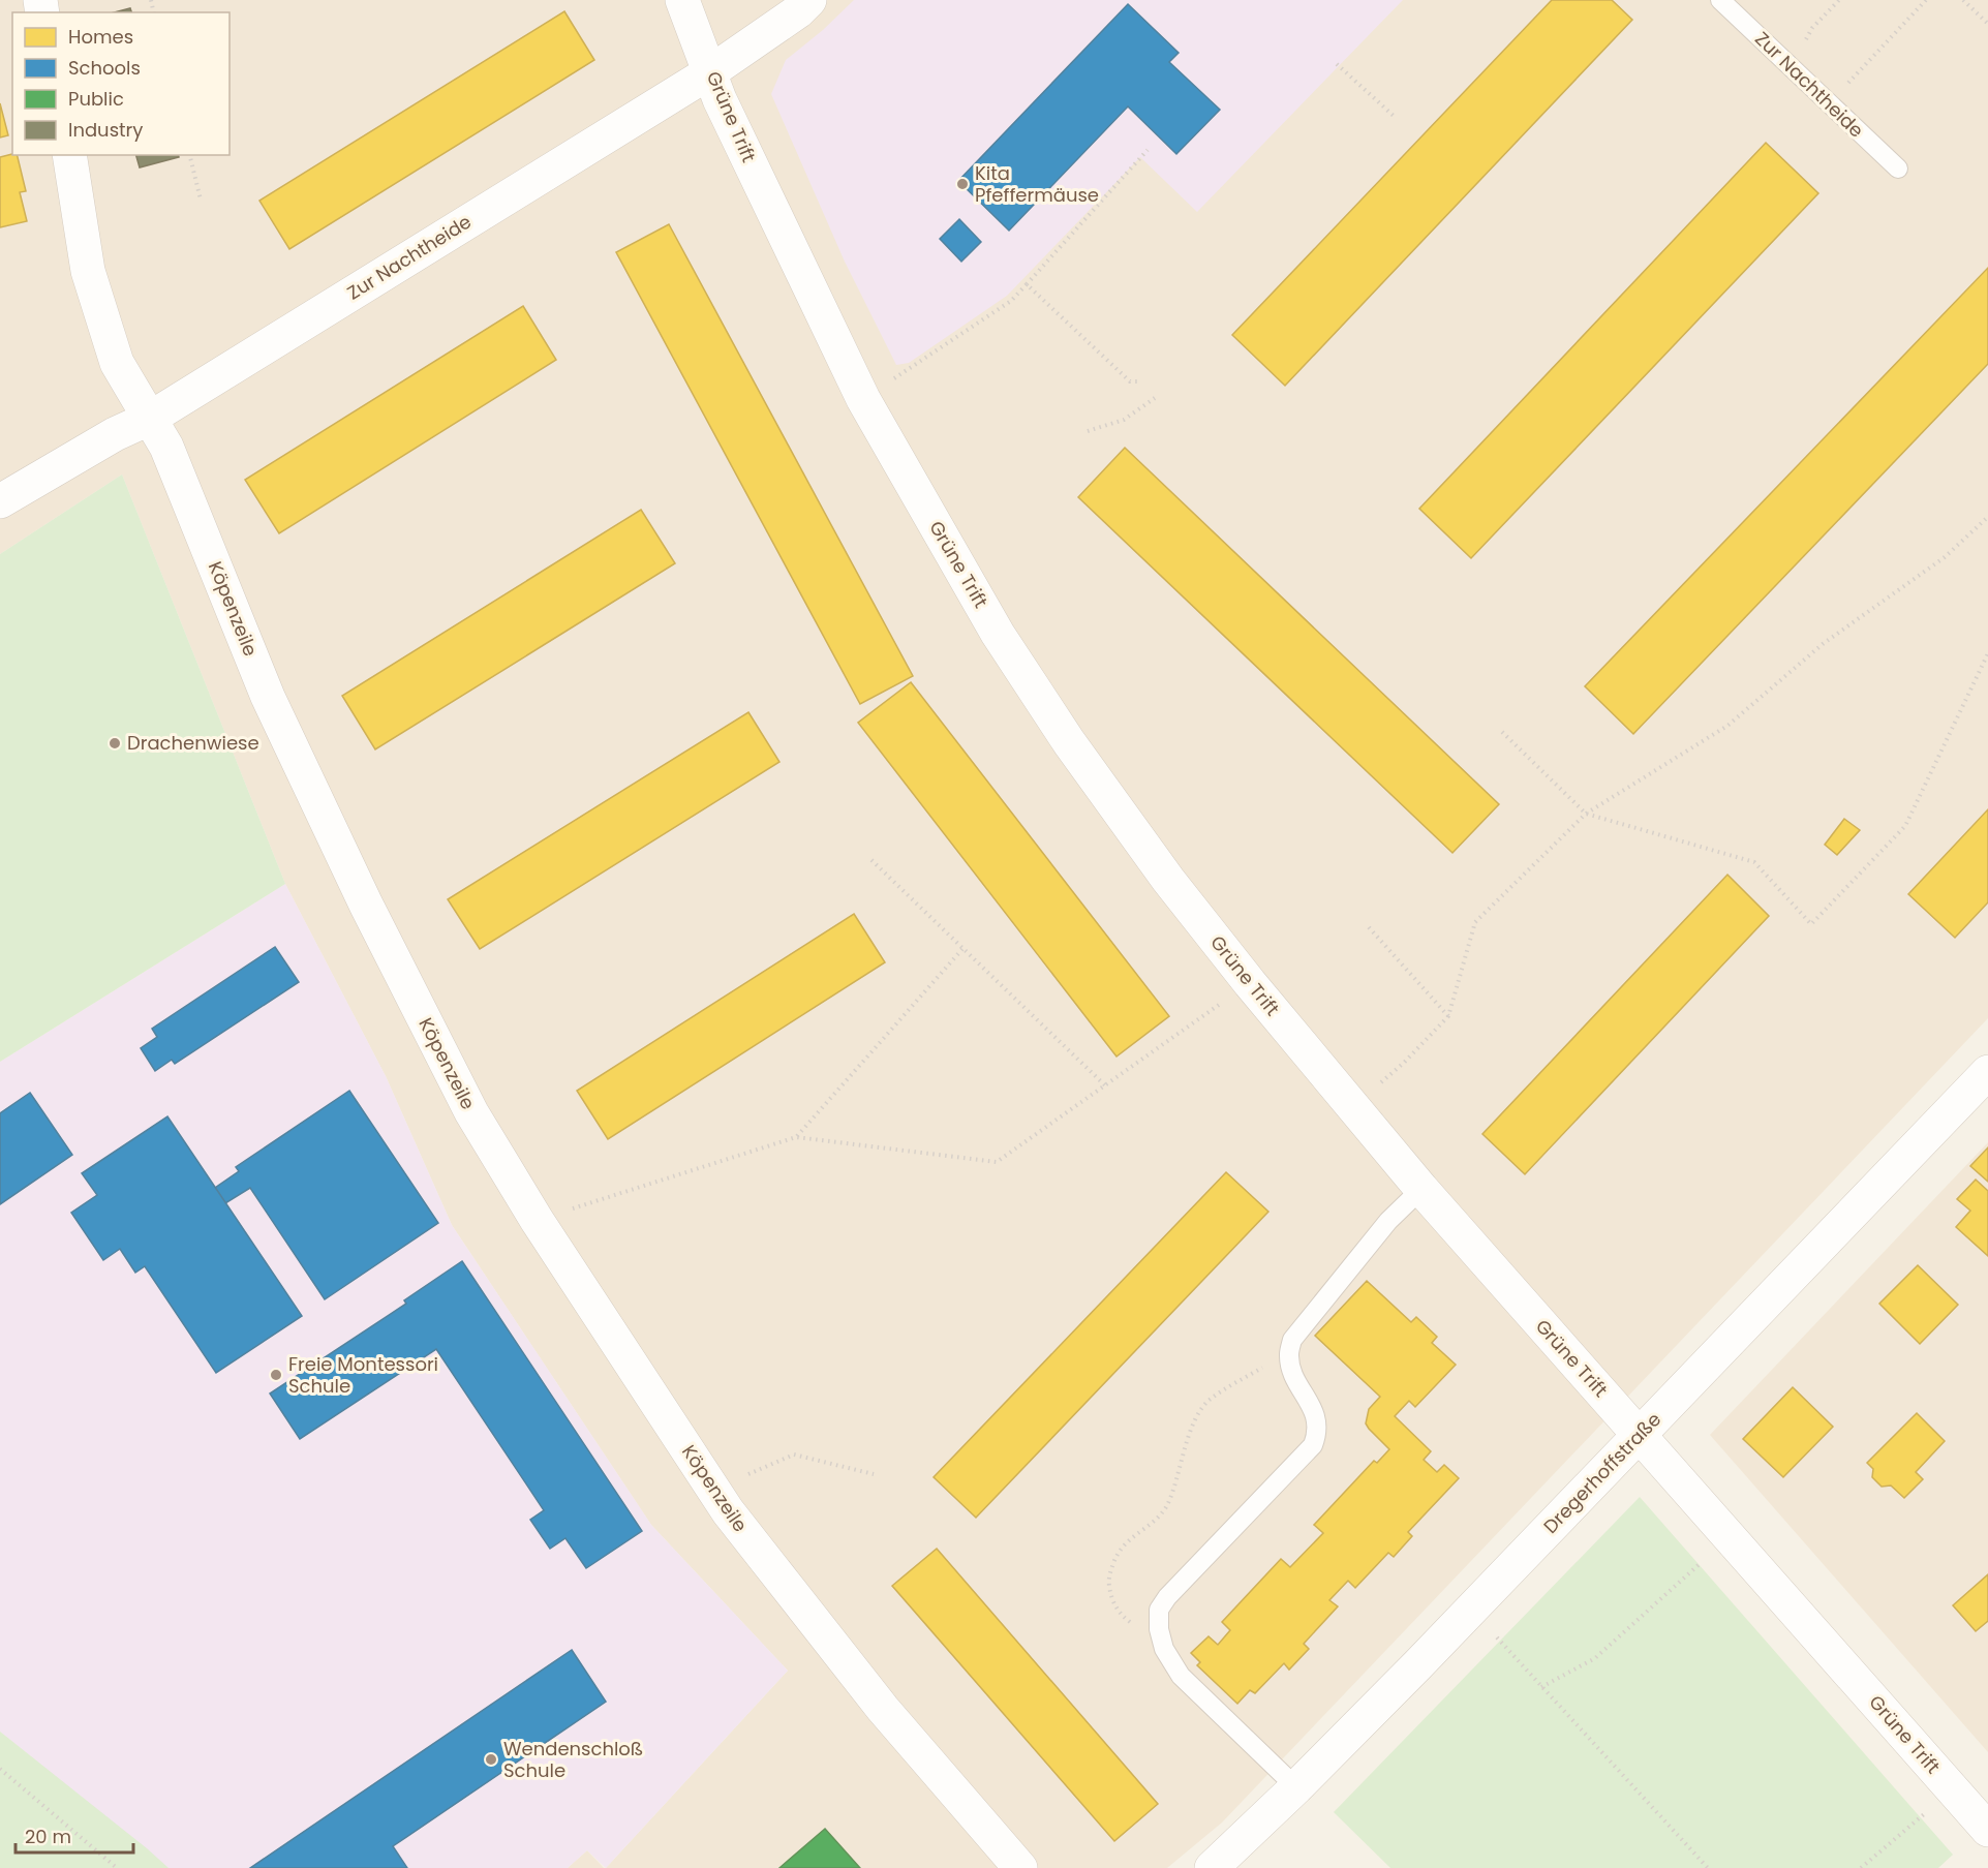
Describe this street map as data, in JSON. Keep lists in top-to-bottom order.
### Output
{
  "streets": {
    "street": [
      "Zur Nachtheide",
      "Grüne Trift",
      "Köpenzeile",
      "Dregerhoffstraße"
    ]
  },
  "crossings": [
    ["Zur Nachtheide", "Grüne Trift"],
    ["Zur Nachtheide", "Köpenzeile"],
    ["Grüne Trift", "Dregerhoffstraße"]
  ],
  "places": [
    "Kita Pfeffermäuse",
    "Drachenwiese",
    "Freie Montessori Schule",
    "Wendenschloß Schule"
  ],
  "legend": [
    "Homes",
    "Schools",
    "Public",
    "Industry"
  ],
  "scale_bar": "20 m"
}
